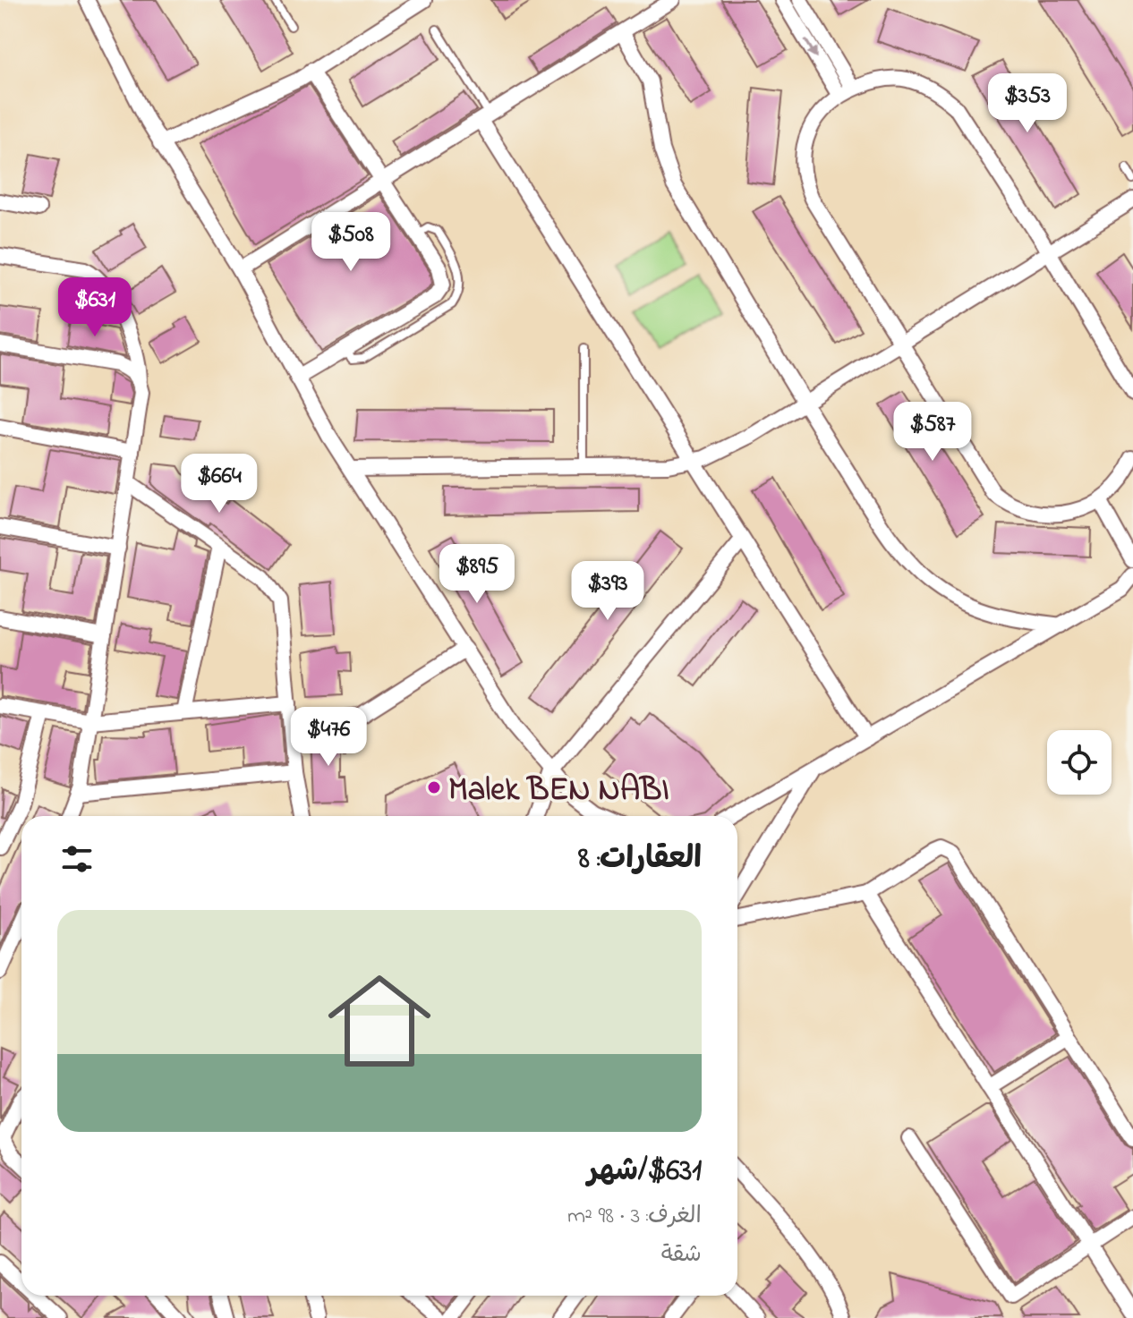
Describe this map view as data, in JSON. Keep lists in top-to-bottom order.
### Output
{
  "places": ["Malek BEN NABI"],
  "page": {
    "price": [
      "$353",
      "$508",
      "$631",
      "$587",
      "$664",
      "$895",
      "$393",
      "$476"
    ],
    "heading": "العقارات: 8",
    "list": [
      {
        "name": "$631/شهر",
        "note": "الغرف: 3 · 98 m² · شقة"
      }
    ]
  }
}
